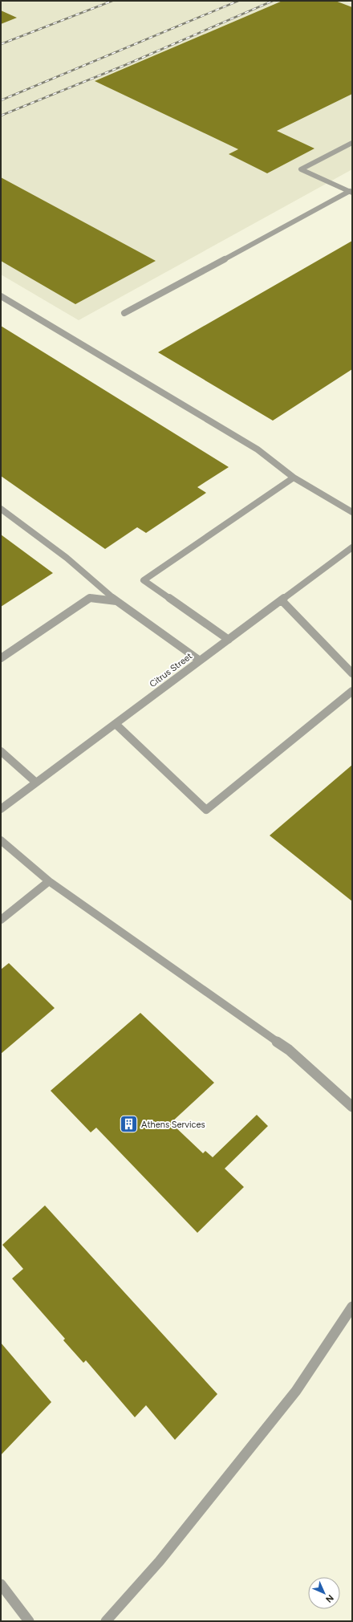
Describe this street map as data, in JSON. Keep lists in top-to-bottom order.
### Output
{
  "streets": {
    "street": ["Citrus Street"]
  },
  "places": {
    "building": ["Athens Services"]
  },
  "north": "bottom right"
}
